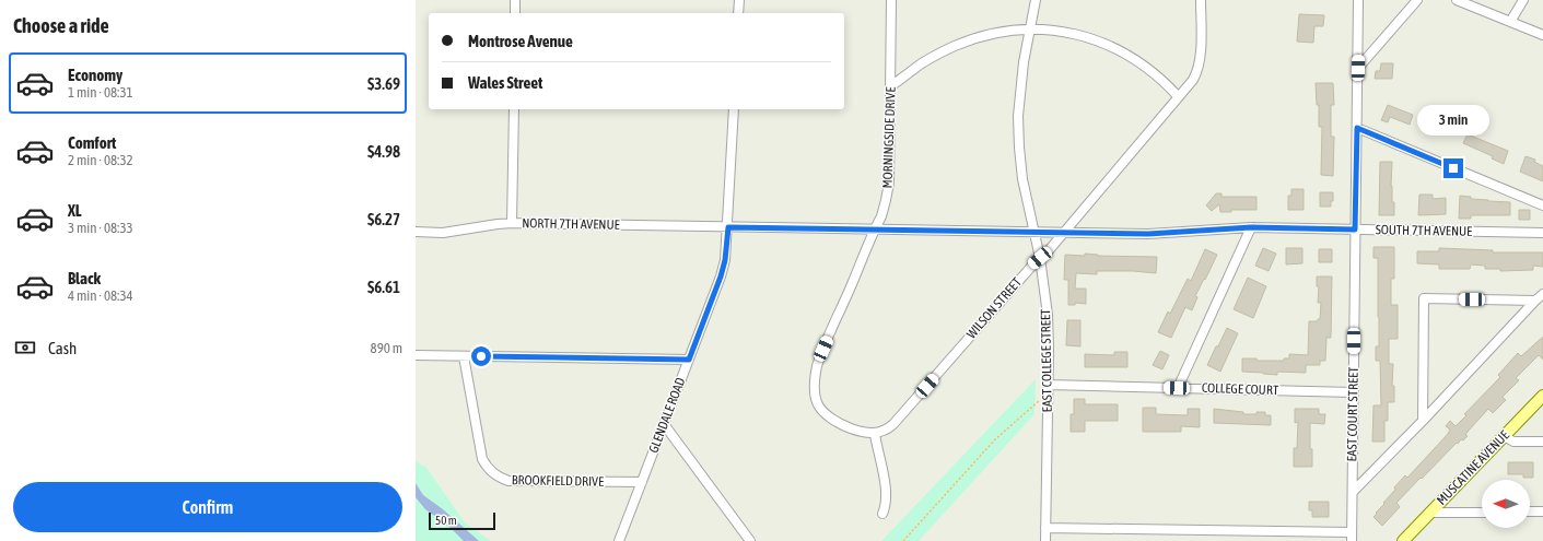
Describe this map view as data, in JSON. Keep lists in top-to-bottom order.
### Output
{
  "streets": {
    "main road": ["MUSCATINE AVENUE"],
    "street": [
      "MORNINGSIDE DRIVE",
      "NORTH 7TH AVENUE",
      "SOUTH 7TH AVENUE",
      "WILSON STREET",
      "EAST COLLEGE STREET",
      "COLLEGE COURT",
      "EAST COURT STREET",
      "GLENDALE ROAD",
      "BROOKFIELD DRIVE"
    ]
  },
  "crossings": [
    ["MORNINGSIDE DRIVE", "SOUTH 7TH AVENUE"],
    ["MORNINGSIDE DRIVE", "WILSON STREET"],
    ["NORTH 7TH AVENUE", "SOUTH 7TH AVENUE"],
    ["NORTH 7TH AVENUE", "GLENDALE ROAD"],
    ["SOUTH 7TH AVENUE", "WILSON STREET"],
    ["SOUTH 7TH AVENUE", "EAST COLLEGE STREET"],
    ["SOUTH 7TH AVENUE", "EAST COURT STREET"],
    ["SOUTH 7TH AVENUE", "GLENDALE ROAD"],
    ["WILSON STREET", "EAST COLLEGE STREET"],
    ["EAST COLLEGE STREET", "COLLEGE COURT"],
    ["COLLEGE COURT", "EAST COURT STREET"],
    ["GLENDALE ROAD", "BROOKFIELD DRIVE"]
  ],
  "scale_bar": "50 m",
  "north": "left",
  "page": {
    "heading": "Choose a ride",
    "banner": ["Montrose Avenue", "Wales Street"],
    "list": [
      {
        "name": "Economy",
        "note": "1 min · 08:31",
        "value": "$3.69"
      },
      {
        "name": "Comfort",
        "note": "2 min · 08:32",
        "value": "$4.98"
      },
      {
        "name": "XL",
        "note": "3 min · 08:33",
        "value": "$6.27"
      },
      {
        "name": "Black",
        "note": "4 min · 08:34",
        "value": "$6.61"
      }
    ],
    "bubble": "3 min",
    "pay": ["Cash", "890 m"],
    "buttons": "Confirm",
    "scale": "50 m"
  }
}
